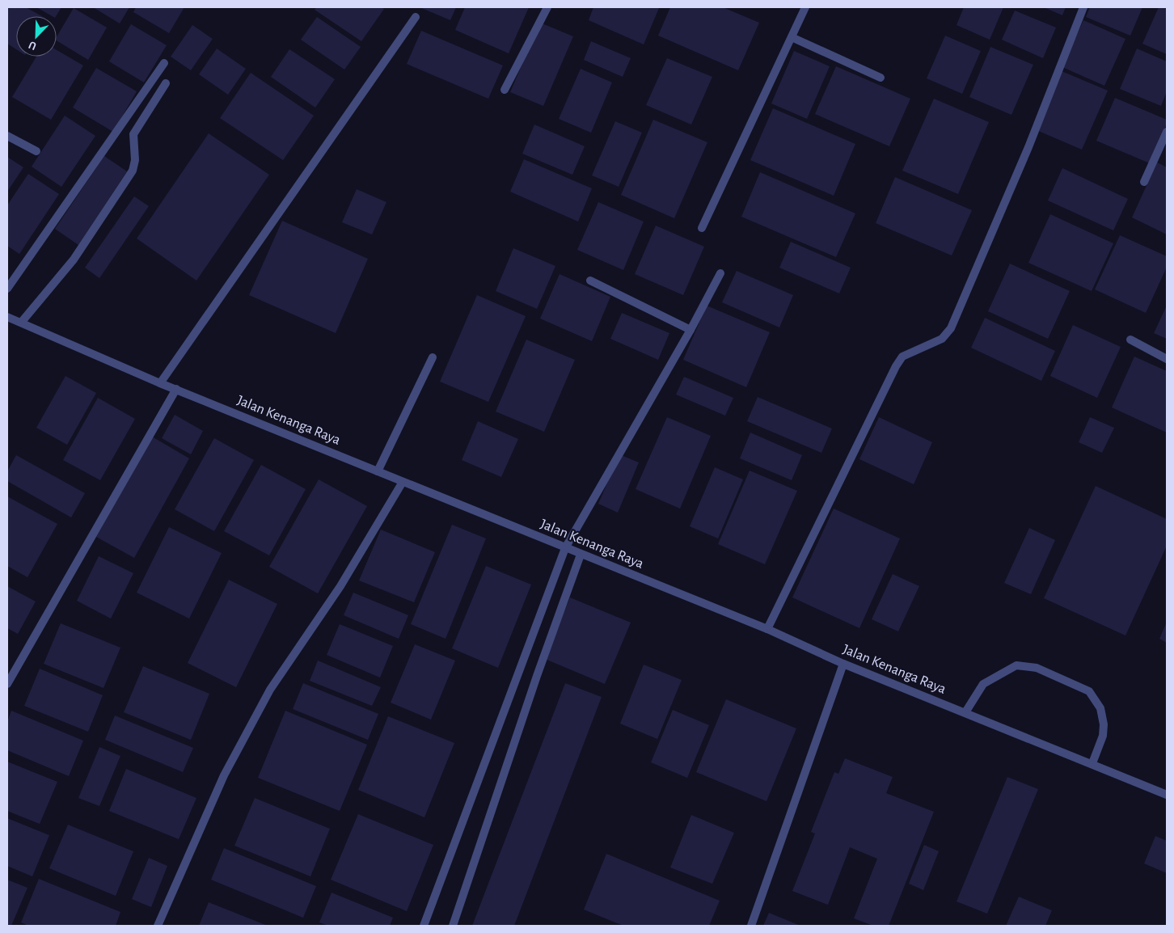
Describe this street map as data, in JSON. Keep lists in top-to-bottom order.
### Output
{
  "streets": {
    "street": ["Jalan Kenanga Raya"]
  },
  "north": "bottom left"
}
